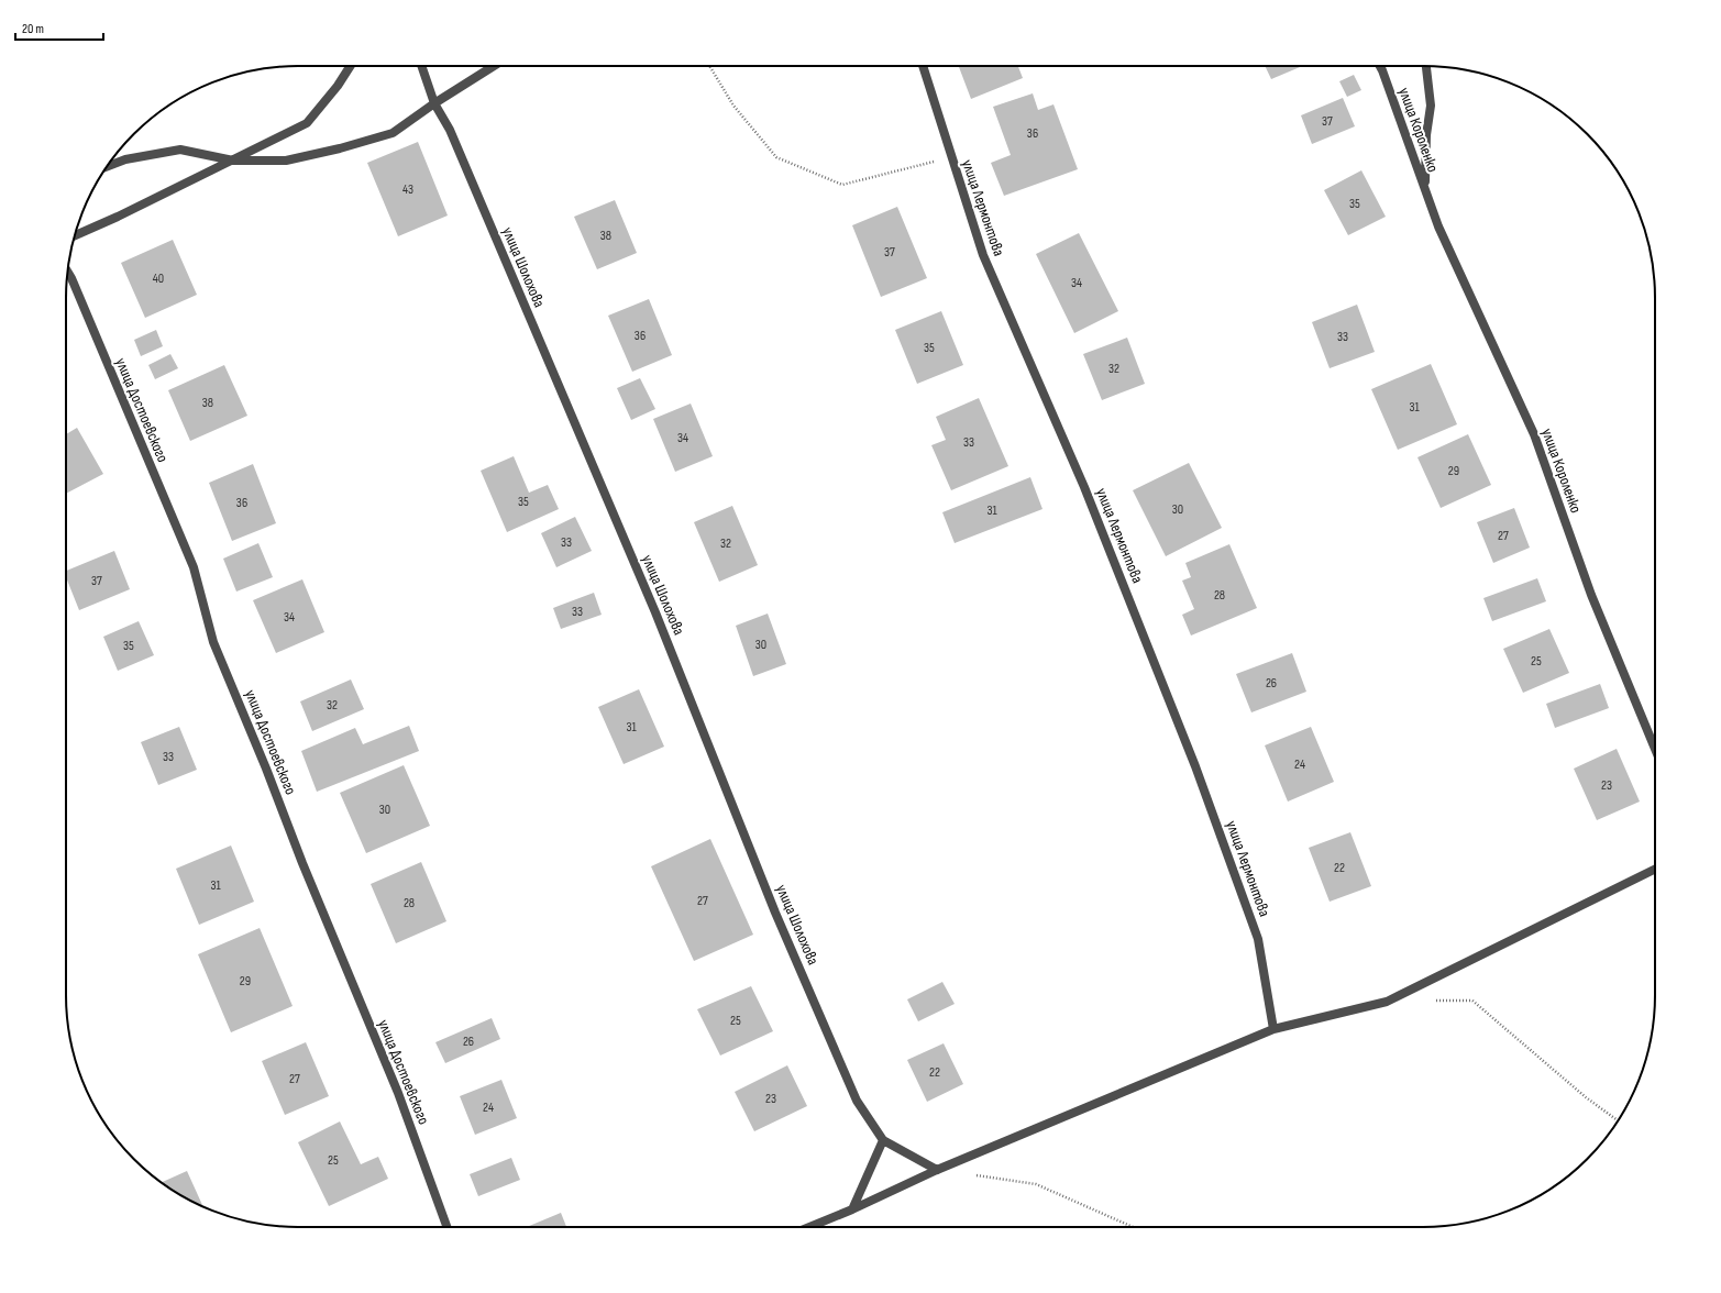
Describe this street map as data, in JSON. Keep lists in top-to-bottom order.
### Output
{
  "streets": {
    "street": [
      "улица Короленко",
      "улица Лермонтова",
      "улица Шолохова",
      "улица Достоевского"
    ]
  },
  "house_numbers": [
    "37",
    "36",
    "43",
    "35",
    "38",
    "37",
    "40",
    "34",
    "36",
    "33",
    "35",
    "32",
    "38",
    "31",
    "34",
    "33",
    "29",
    "35",
    "36",
    "30",
    "31",
    "27",
    "33",
    "32",
    "37",
    "28",
    "33",
    "34",
    "30",
    "35",
    "25",
    "26",
    "32",
    "31",
    "33",
    "24",
    "23",
    "30",
    "22",
    "31",
    "27",
    "28",
    "29",
    "25",
    "26",
    "22",
    "27",
    "23",
    "24",
    "25"
  ],
  "scale_bar": "20 m"
}
